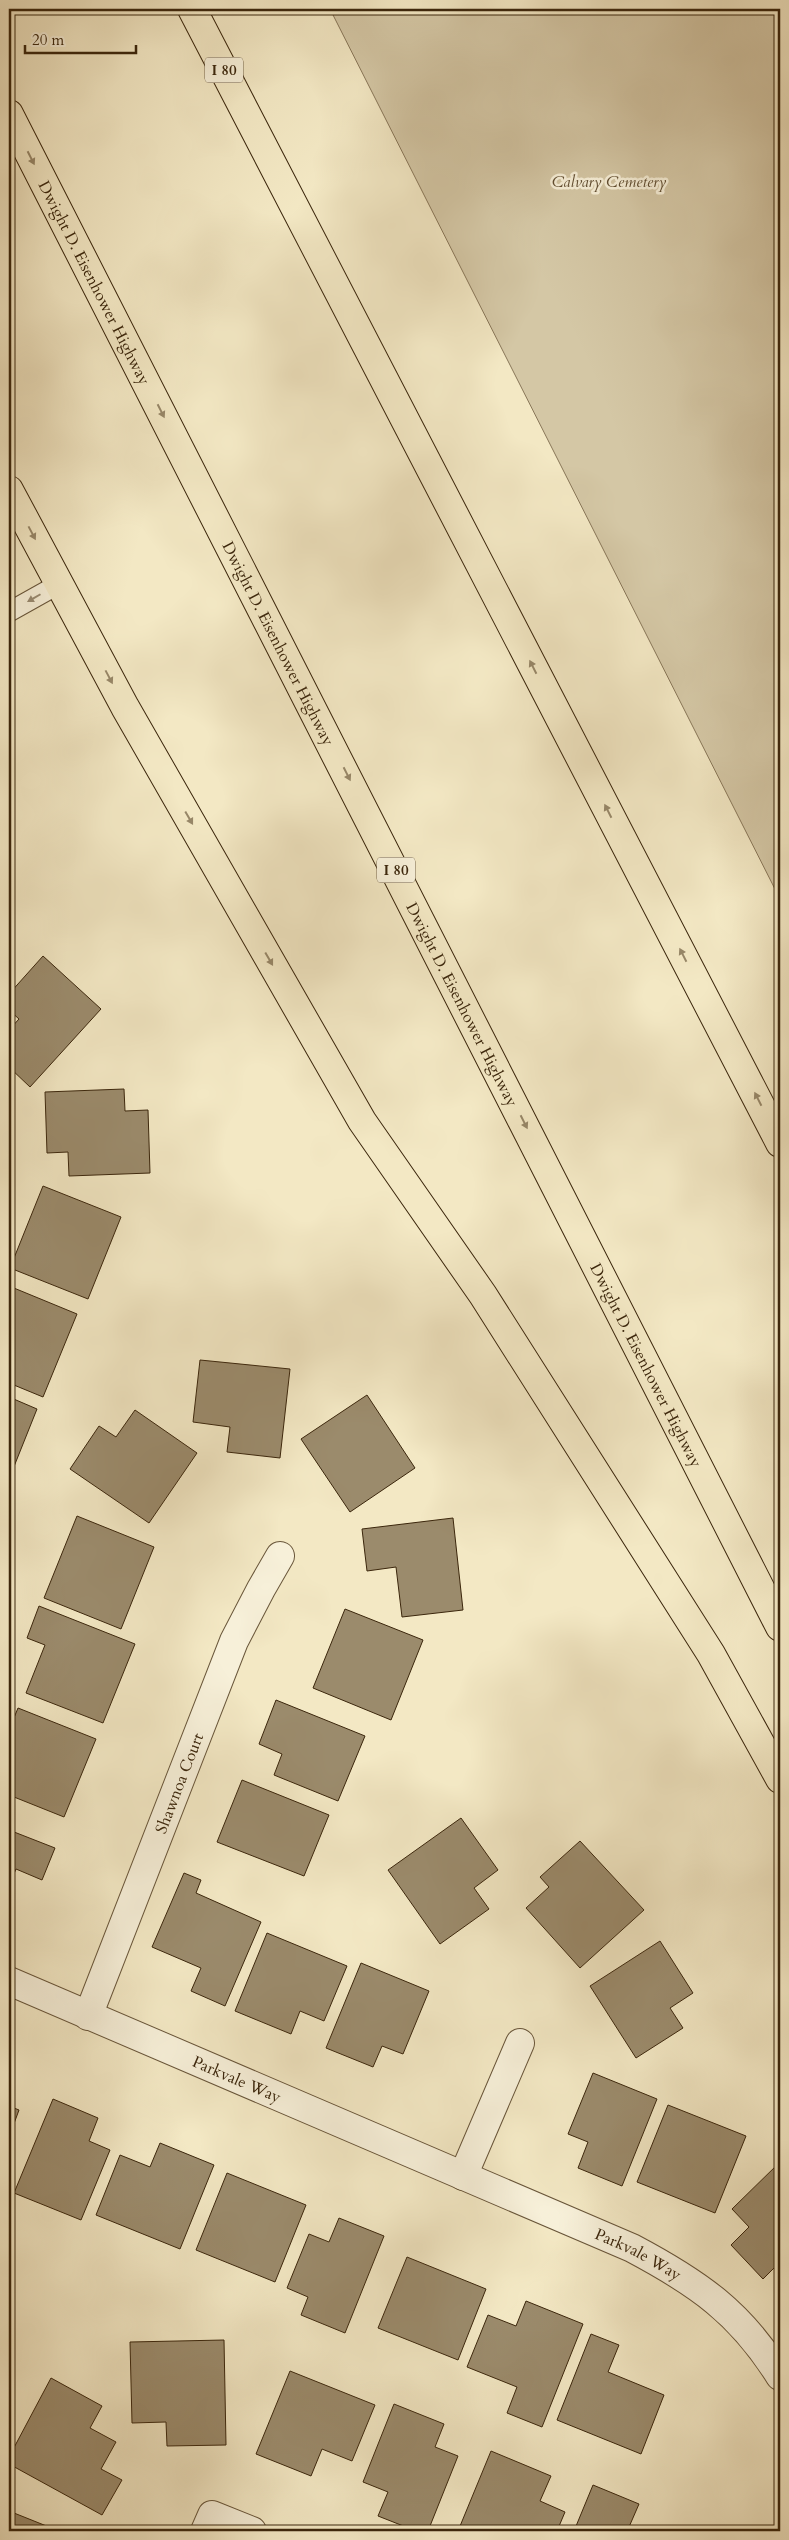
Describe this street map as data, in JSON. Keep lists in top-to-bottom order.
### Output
{
  "streets": {
    "highway": ["I 80", "Dwight D. Eisenhower Highway"],
    "street": ["Shawnoa Court", "Parkvale Way"]
  },
  "crossings": [
    ["Shawnoa Court", "Parkvale Way"]
  ],
  "parks": ["Calvary Cemetery"],
  "scale_bar": "20 m"
}
